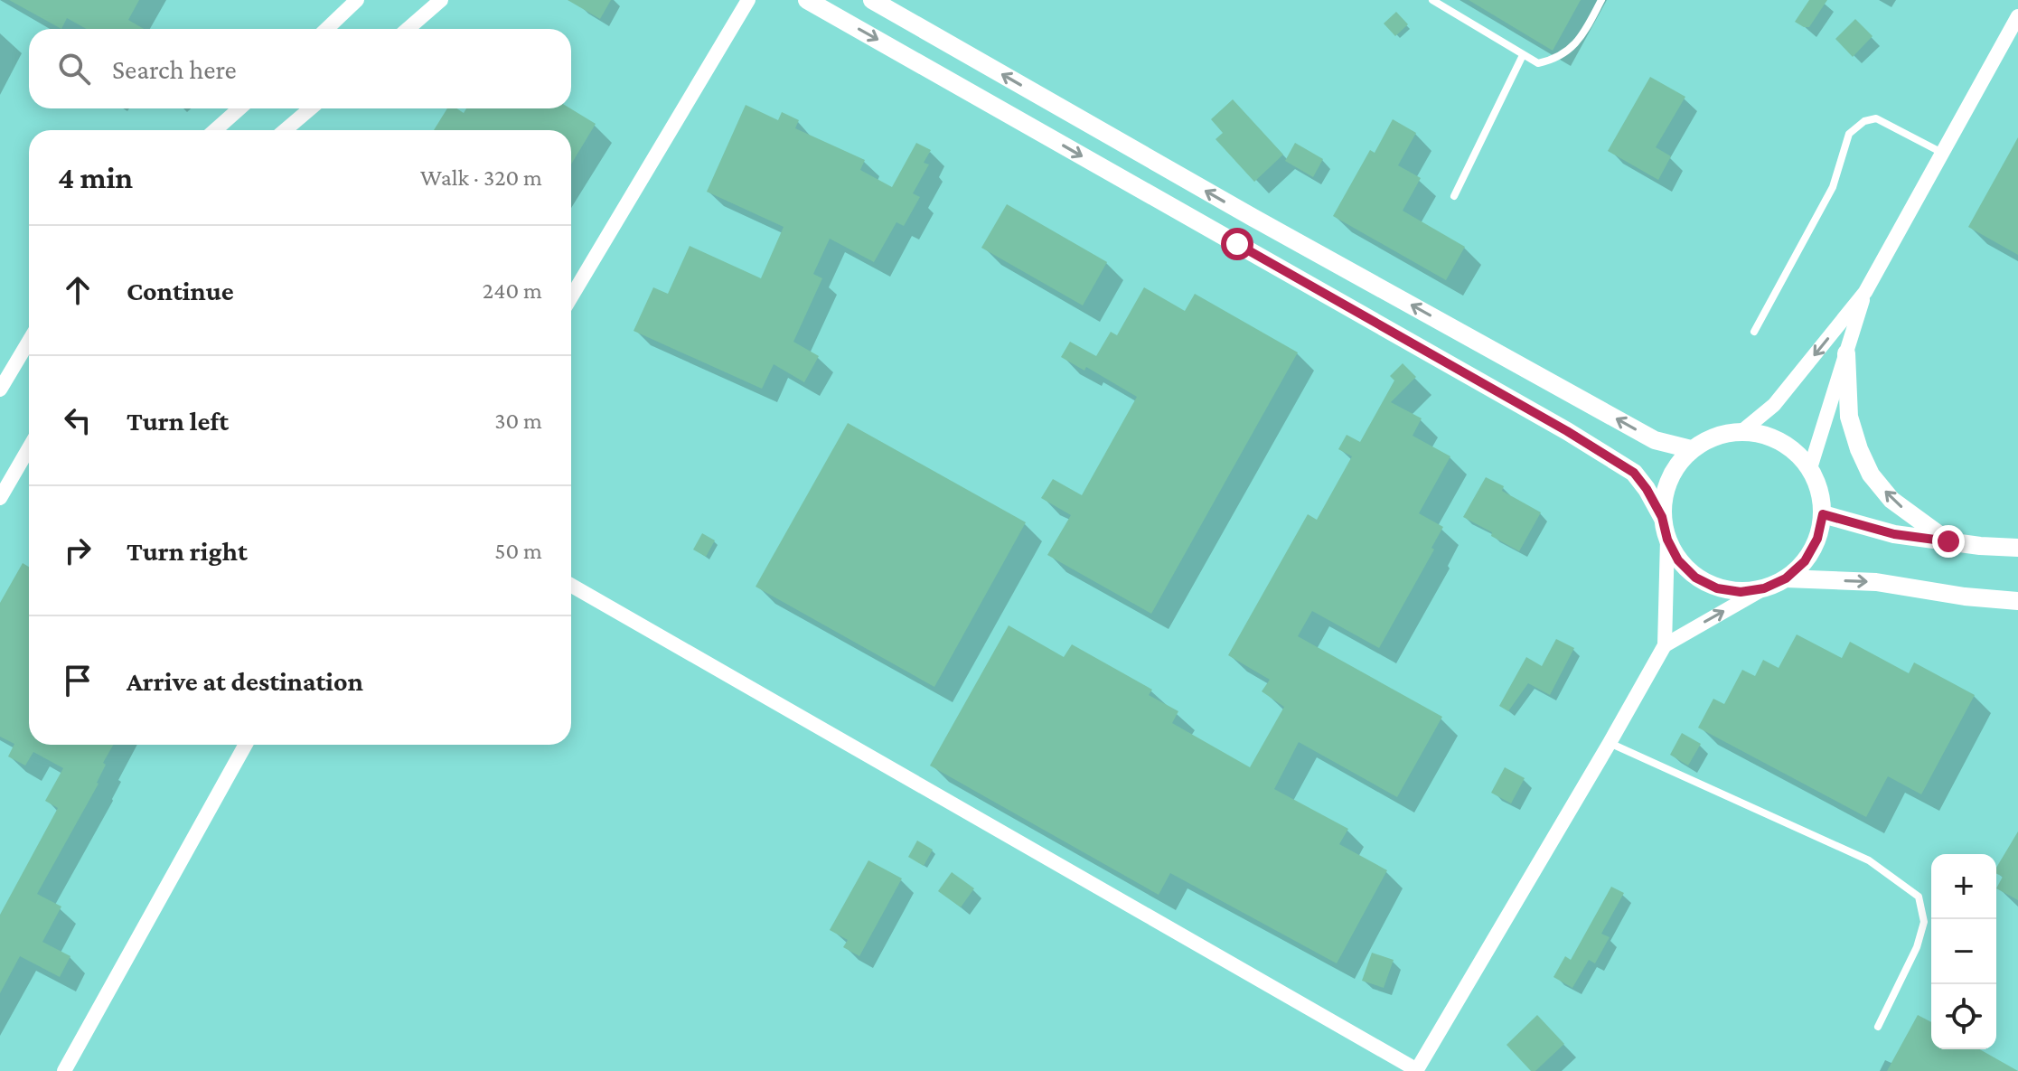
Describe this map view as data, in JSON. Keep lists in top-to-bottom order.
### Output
{
  "page": {
    "search": "Search here",
    "heading": ["4 min", "Walk · 320 m"],
    "list": [
      ["Continue", "240 m"],
      ["Turn left", "30 m"],
      ["Turn right", "50 m"],
      "Arrive at destination"
    ],
    "map_buttons": ["+", "−"]
  }
}
